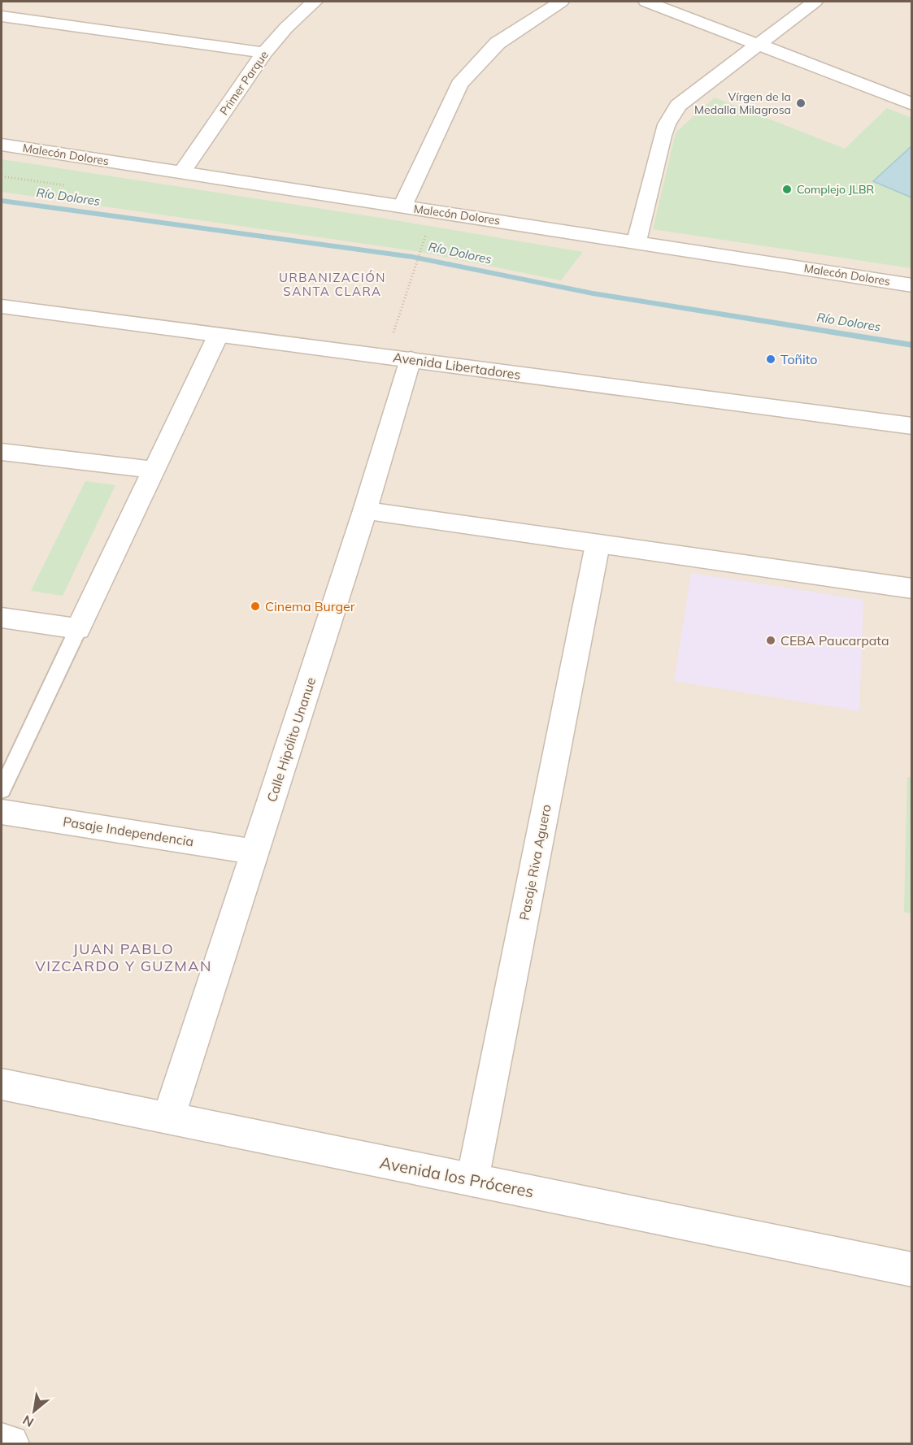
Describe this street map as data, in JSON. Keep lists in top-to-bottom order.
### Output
{
  "streets": {
    "street": [
      "Primer Parque",
      "Malecón Dolores",
      "Avenida Libertadores",
      "Calle Hipólito Unanue",
      "Pasaje Independencia",
      "Pasaje Riva Aguero",
      "Avenida los Próceres"
    ]
  },
  "crossings": [
    ["Primer Parque", "Malecón Dolores"],
    ["Avenida Libertadores", "Calle Hipólito Unanue"],
    ["Calle Hipólito Unanue", "Pasaje Independencia"],
    ["Calle Hipólito Unanue", "Avenida los Próceres"],
    ["Pasaje Riva Aguero", "Avenida los Próceres"]
  ],
  "districts": ["URBANIZACIÓN SANTA CLARA", "JUAN PABLO VIZCARDO Y GUZMAN"],
  "water": ["Río Dolores"],
  "places": [
    "Vírgen de la Medalla Milagrosa",
    "Complejo JLBR",
    "Toñito",
    "Cinema Burger",
    "CEBA Paucarpata"
  ],
  "north": "bottom left"
}
